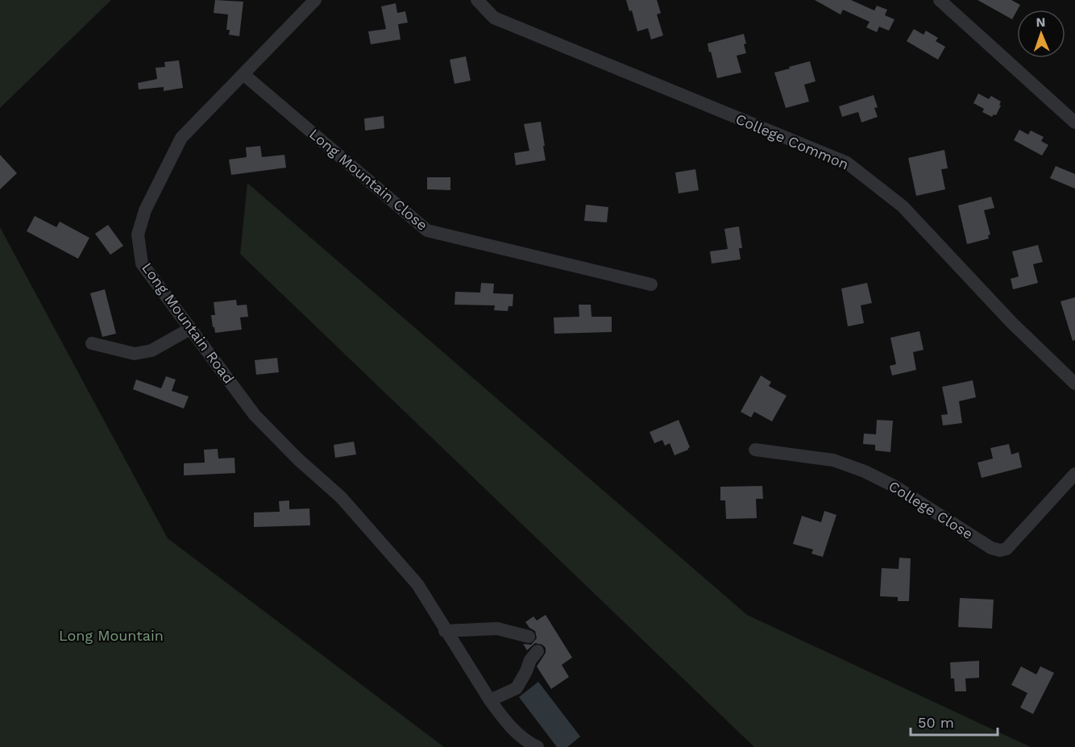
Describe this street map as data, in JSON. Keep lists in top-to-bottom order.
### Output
{
  "streets": {
    "street": [
      "College Common",
      "Long Mountain Close",
      "Long Mountain Road",
      "College Close"
    ]
  },
  "crossings": [
    ["Long Mountain Close", "Long Mountain Road"]
  ],
  "parks": ["Long Mountain"],
  "scale_bar": "50 m",
  "north": "top"
}
